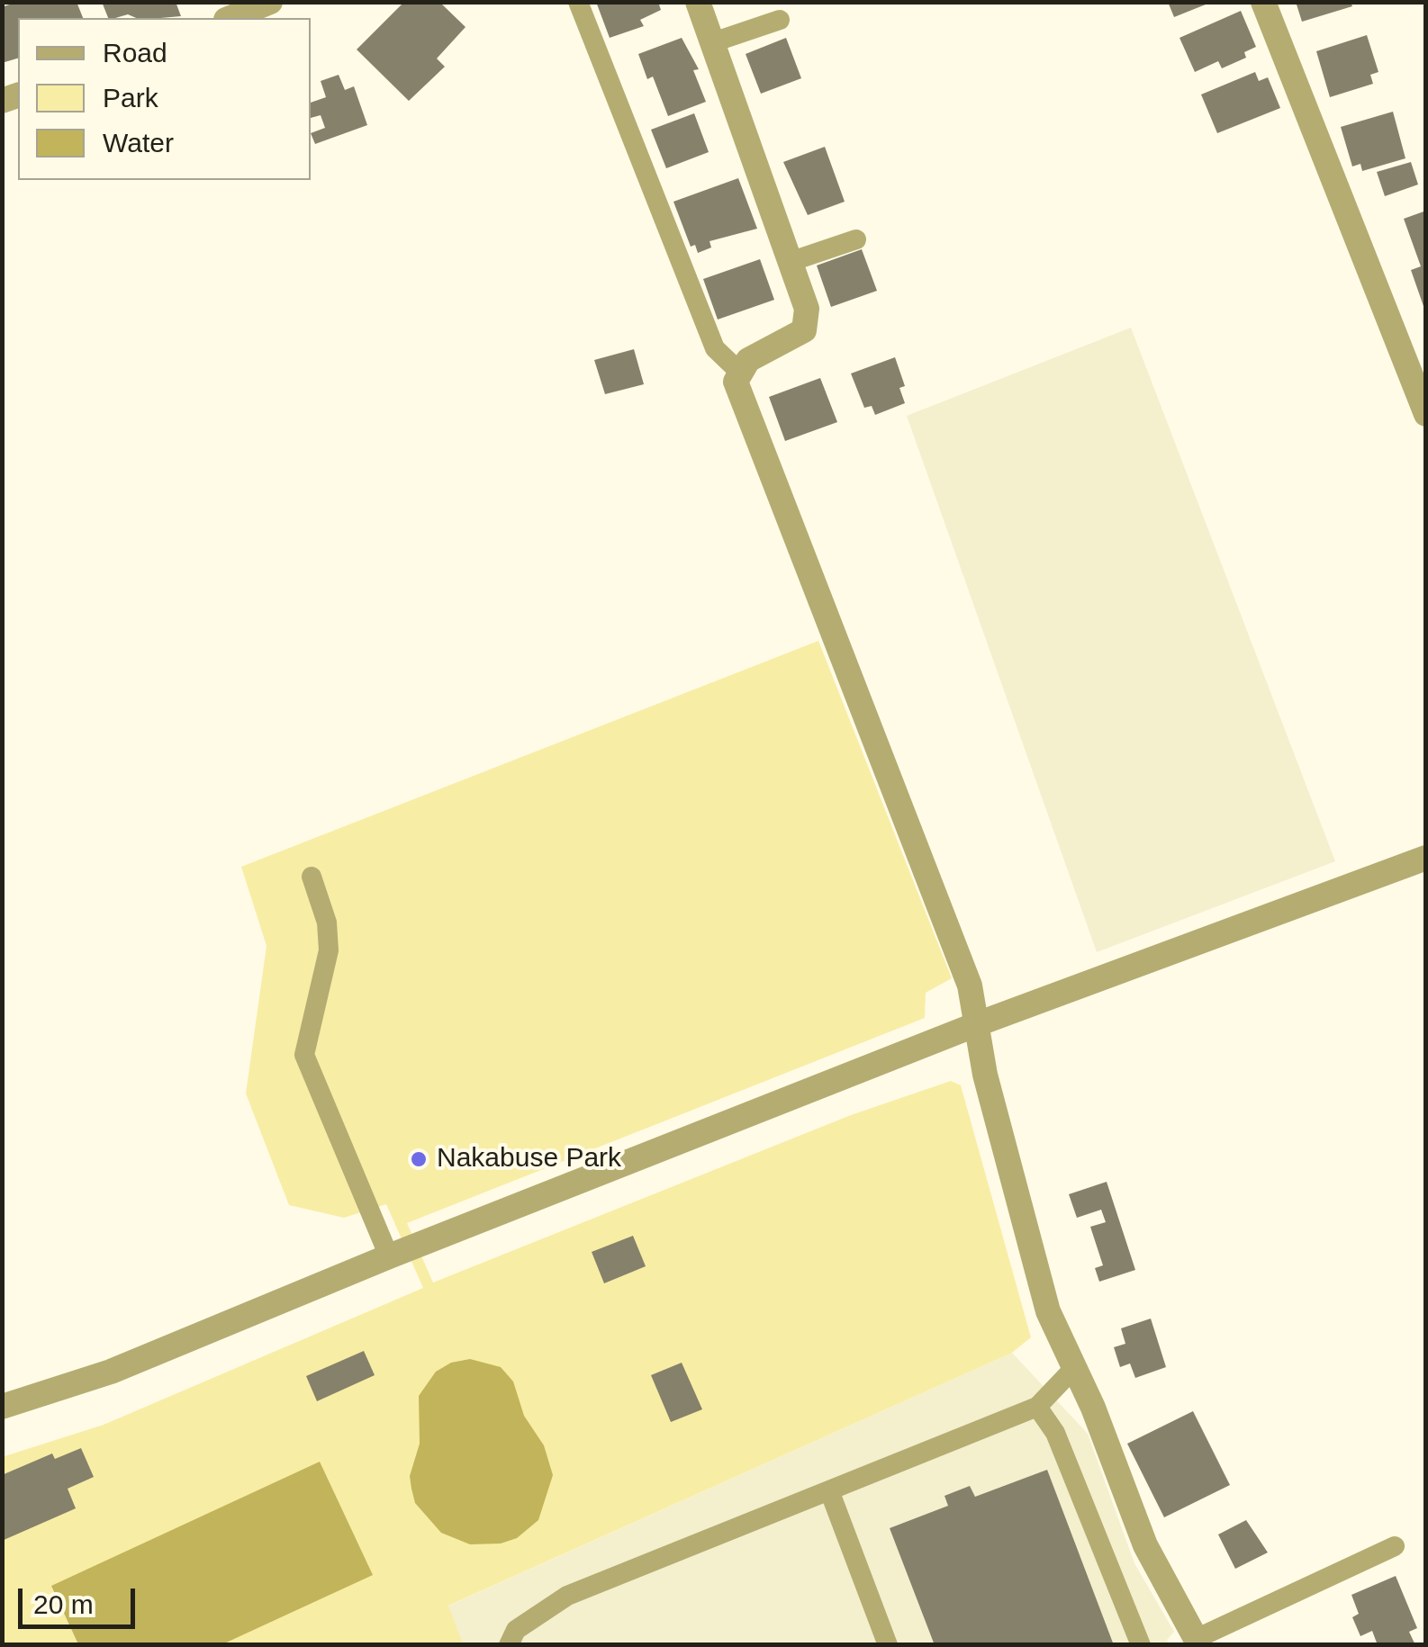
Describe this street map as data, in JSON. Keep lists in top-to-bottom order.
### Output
{
  "places": ["Nakabuse Park"],
  "legend": ["Road", "Park", "Water"],
  "scale_bar": "20 m"
}
